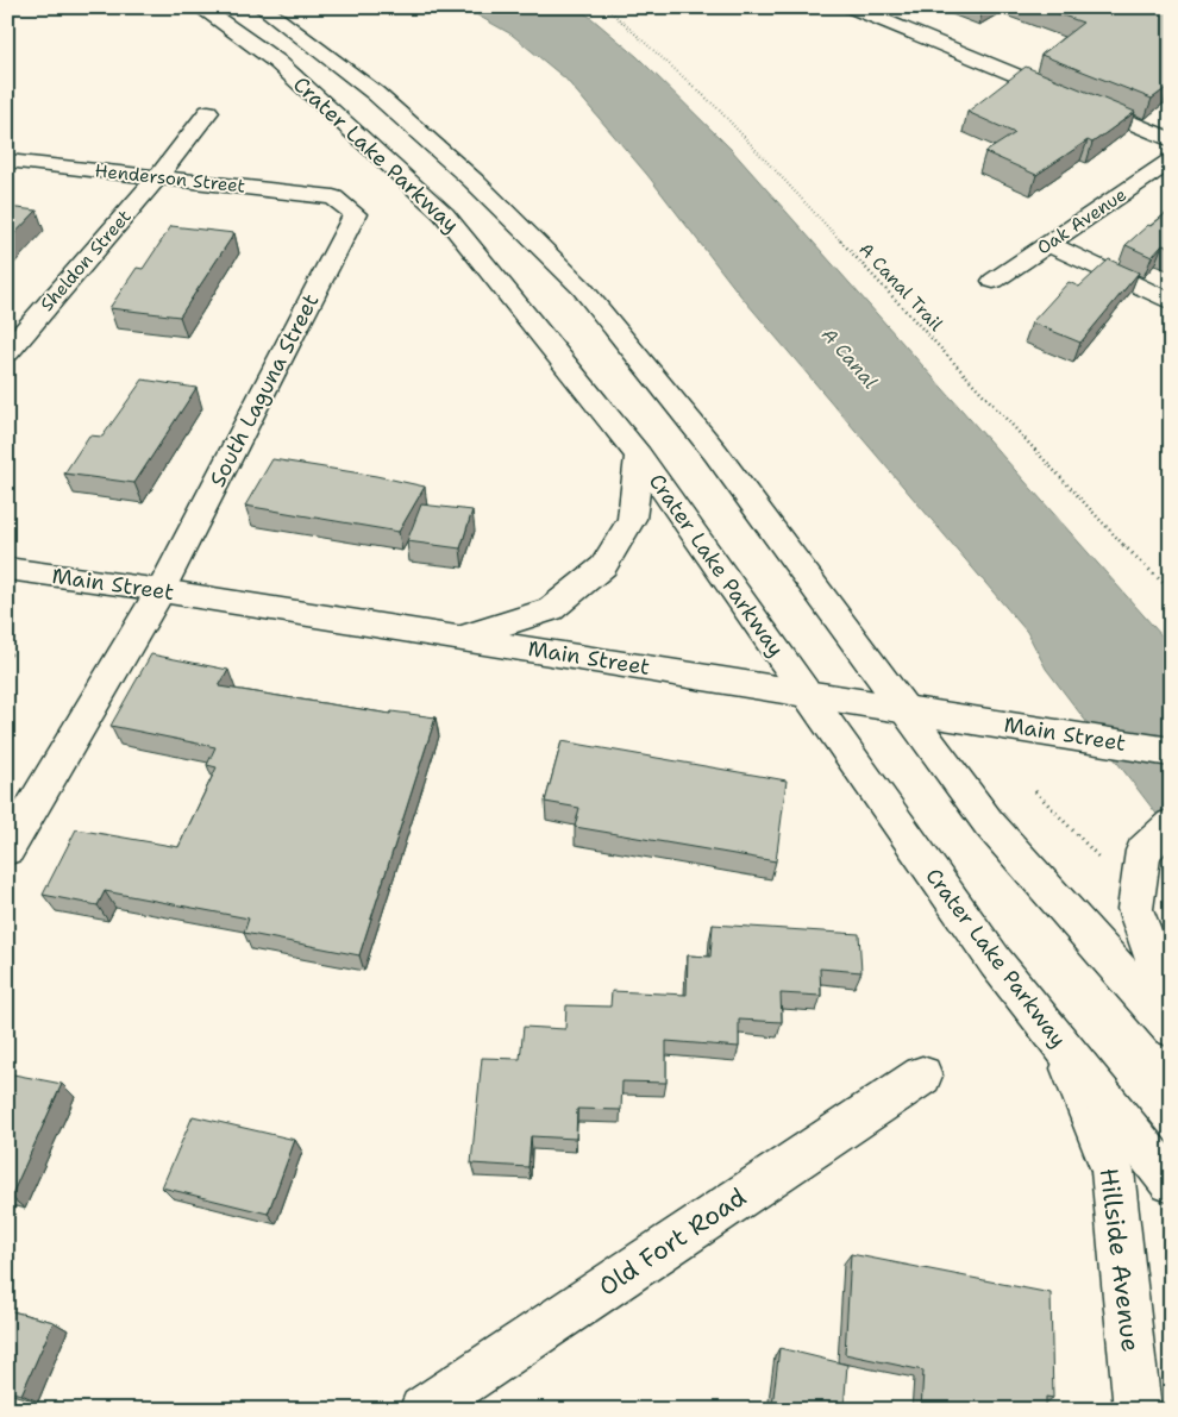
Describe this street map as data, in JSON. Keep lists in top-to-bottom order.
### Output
{
  "streets": {
    "street": [
      "Crater Lake Parkway",
      "Henderson Street",
      "Oak Avenue",
      "Sheldon Street",
      "South Laguna Street",
      "Main Street",
      "Old Fort Road",
      "Hillside Avenue"
    ],
    "path": ["A Canal Trail"]
  },
  "crossings": [
    ["Crater Lake Parkway", "Main Street"],
    ["Crater Lake Parkway", "Hillside Avenue"],
    ["Henderson Street", "Sheldon Street"],
    ["Henderson Street", "South Laguna Street"],
    ["South Laguna Street", "Main Street"]
  ],
  "water": ["A Canal"]
}
